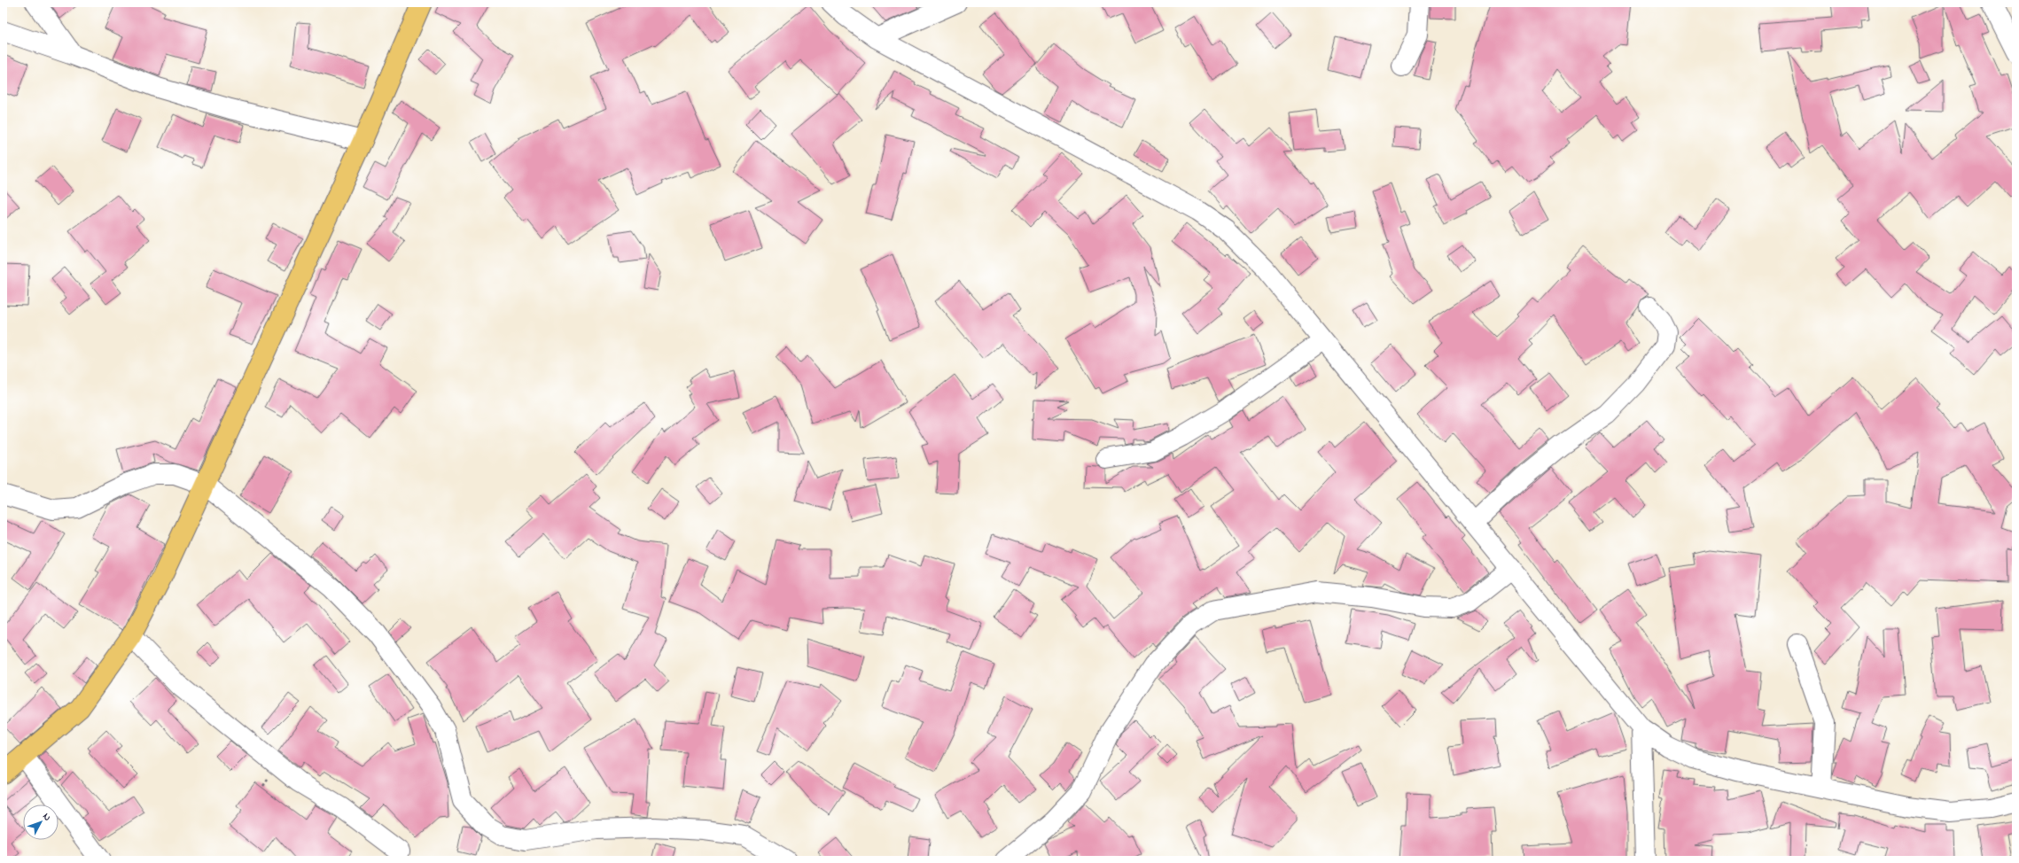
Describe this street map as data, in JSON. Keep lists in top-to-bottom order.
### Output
{
  "north": "top right"
}
